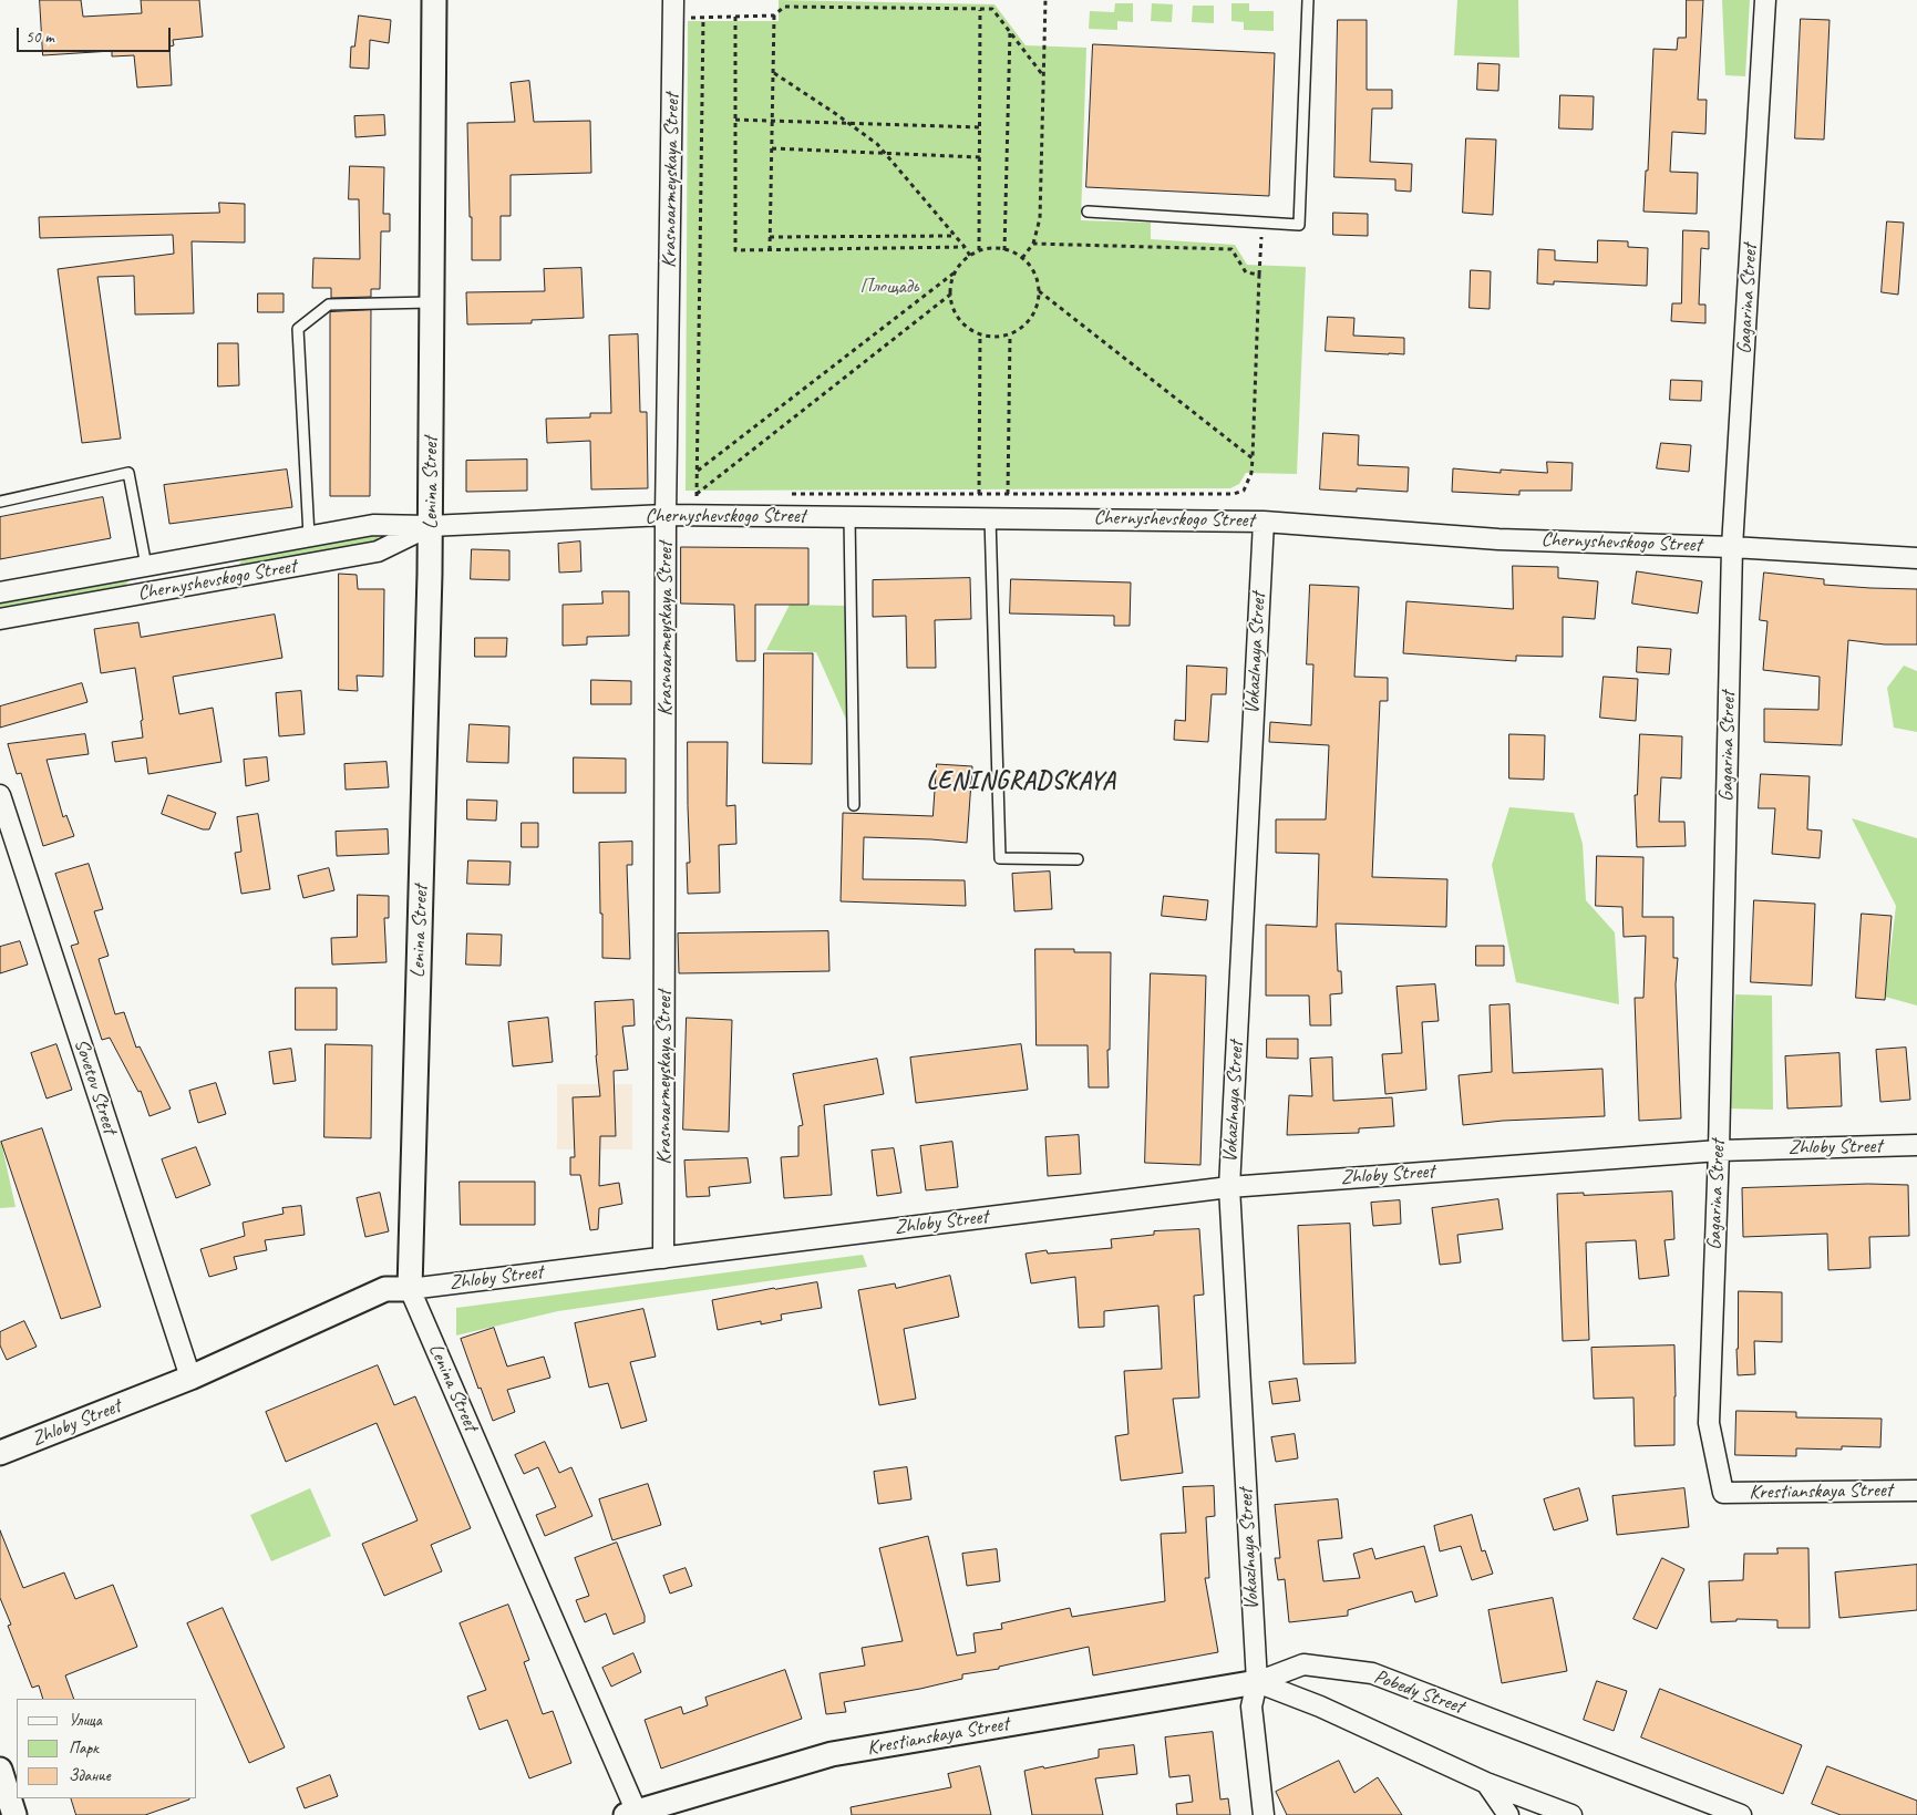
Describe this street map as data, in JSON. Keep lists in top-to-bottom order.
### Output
{
  "streets": {
    "street": [
      "Krasnoarmeyskaya Street",
      "Gagarina Street",
      "Lenina Street",
      "Chernyshevskogo Street",
      "Vokazlnaya Street",
      "Sovetov Street",
      "Zhloby Street",
      "Krestianskaya Street",
      "Pobedy Street"
    ]
  },
  "crossings": [
    ["Krasnoarmeyskaya Street", "Chernyshevskogo Street"],
    ["Krasnoarmeyskaya Street", "Zhloby Street"],
    ["Gagarina Street", "Chernyshevskogo Street"],
    ["Gagarina Street", "Zhloby Street"],
    ["Gagarina Street", "Krestianskaya Street"],
    ["Lenina Street", "Chernyshevskogo Street"],
    ["Lenina Street", "Zhloby Street"],
    ["Lenina Street", "Krestianskaya Street"],
    ["Chernyshevskogo Street", "Vokazlnaya Street"],
    ["Vokazlnaya Street", "Zhloby Street"],
    ["Vokazlnaya Street", "Krestianskaya Street"],
    ["Vokazlnaya Street", "Pobedy Street"],
    ["Sovetov Street", "Zhloby Street"],
    ["Krestianskaya Street", "Pobedy Street"]
  ],
  "districts": ["LENINGRADSKAYA"],
  "parks": ["Площадь"],
  "legend": ["Улица", "Парк", "Здание"],
  "scale_bar": "50 m"
}
